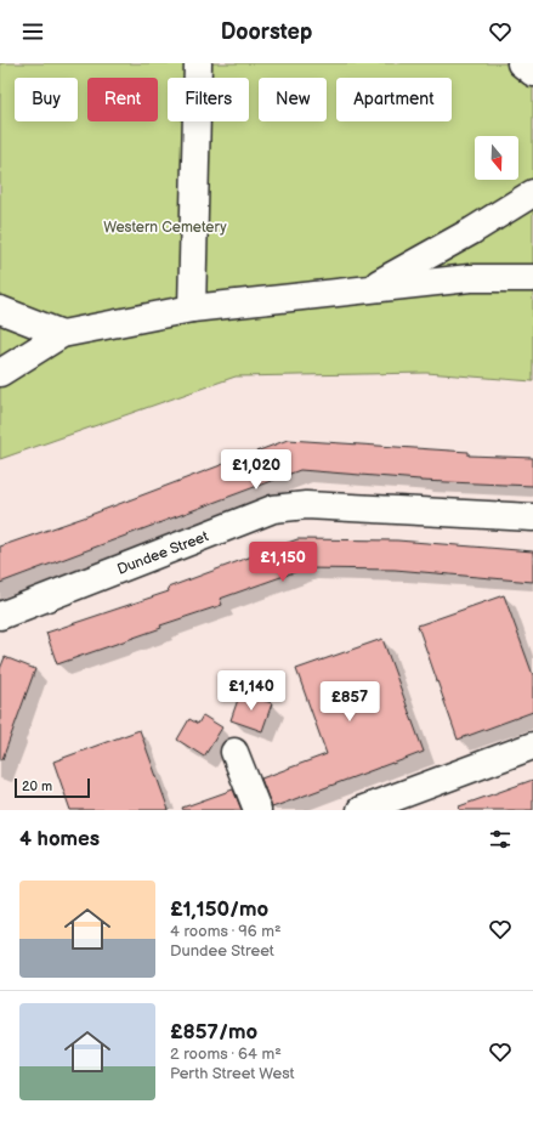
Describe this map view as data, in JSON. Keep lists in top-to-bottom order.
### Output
{
  "streets": {
    "street": ["Dundee Street"]
  },
  "parks": ["Western Cemetery"],
  "scale_bar": "20 m",
  "north": "bottom",
  "page": {
    "header": "Doorstep",
    "chip": [
      "Buy",
      "Rent",
      "Filters",
      "New",
      "Apartment"
    ],
    "price": [
      "£1,020",
      "£1,150",
      "£1,140",
      "£857"
    ],
    "scale": "20 m",
    "heading": "4 homes",
    "list": [
      {
        "name": "£1,150/mo",
        "note": "4 rooms · 96 m² · Dundee Street"
      },
      {
        "name": "£857/mo",
        "note": "2 rooms · 64 m² · Perth Street West"
      }
    ]
  }
}
